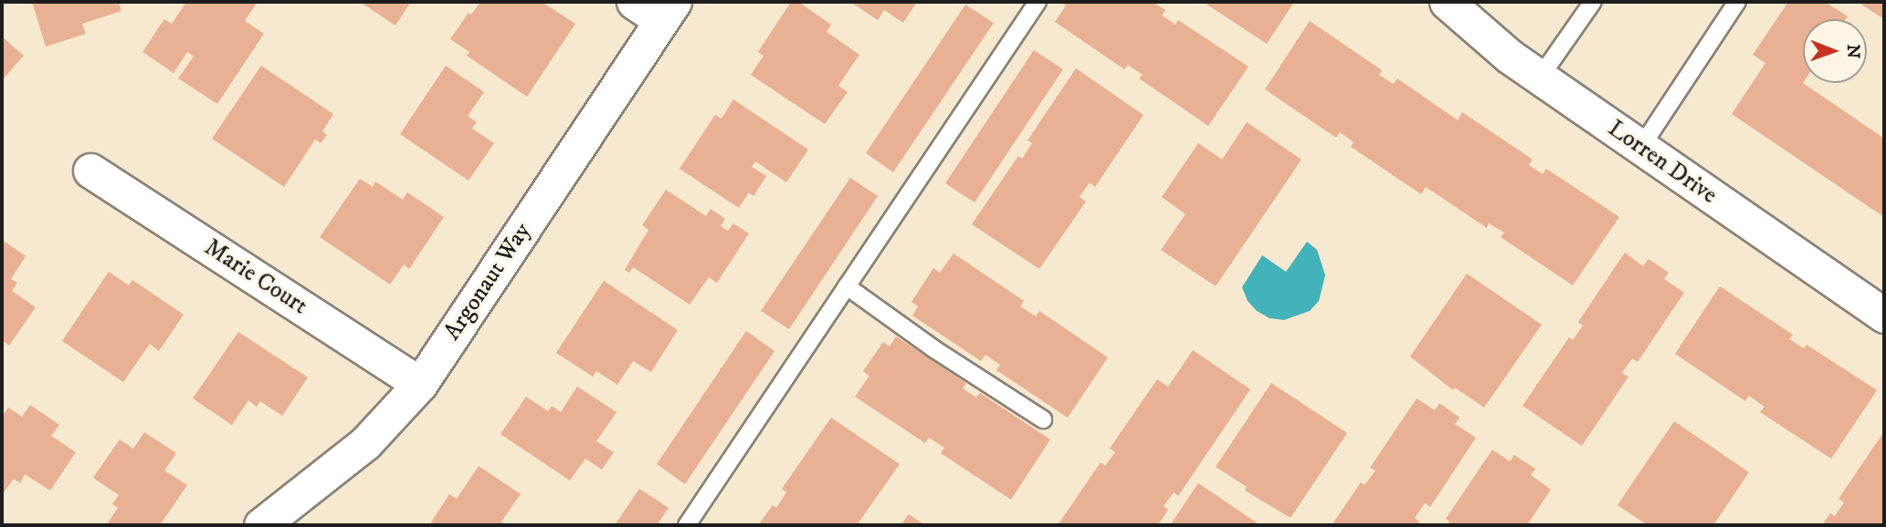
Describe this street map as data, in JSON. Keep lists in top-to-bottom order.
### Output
{
  "streets": {
    "street": ["Lorren Drive", "Marie Court", "Argonaut Way"]
  },
  "crossings": [
    ["Marie Court", "Argonaut Way"]
  ],
  "north": "right"
}
